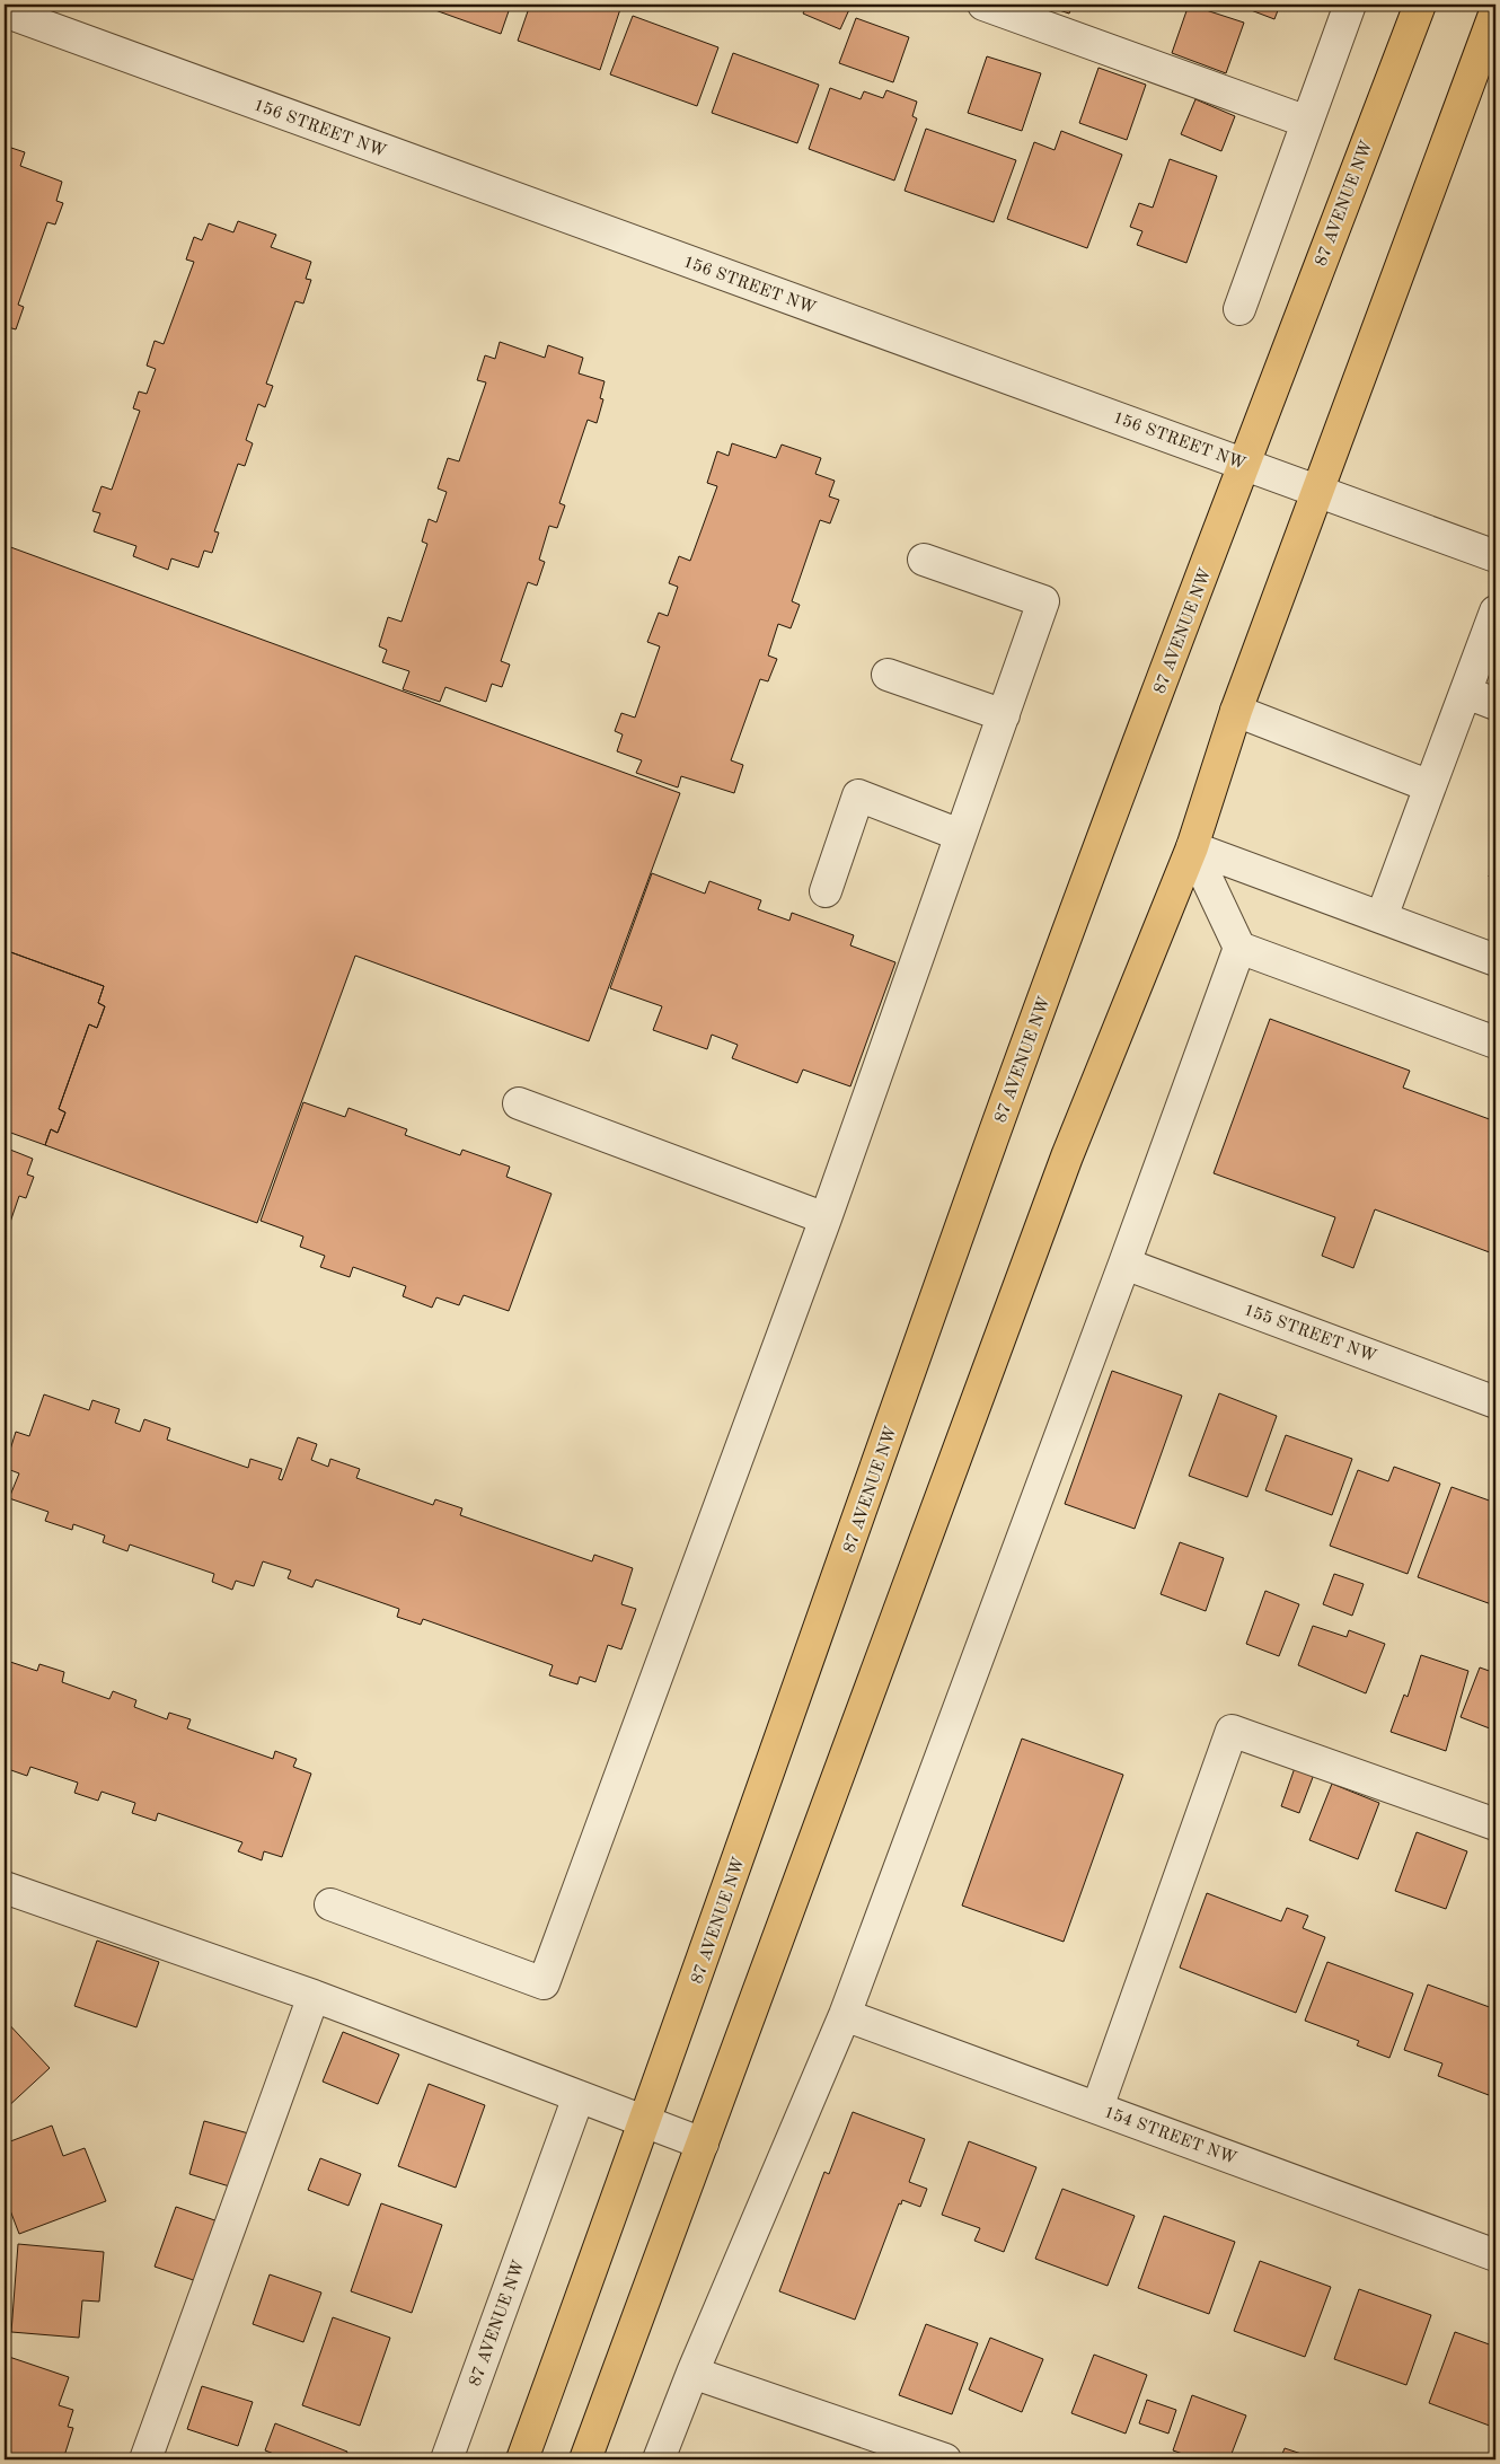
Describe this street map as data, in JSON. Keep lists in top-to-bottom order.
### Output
{
  "streets": {
    "main road": ["87 AVENUE NW"],
    "street": ["156 STREET NW", "155 STREET NW", "154 STREET NW"]
  },
  "crossings": [
    ["156 STREET NW", "87 AVENUE NW"]
  ]
}
